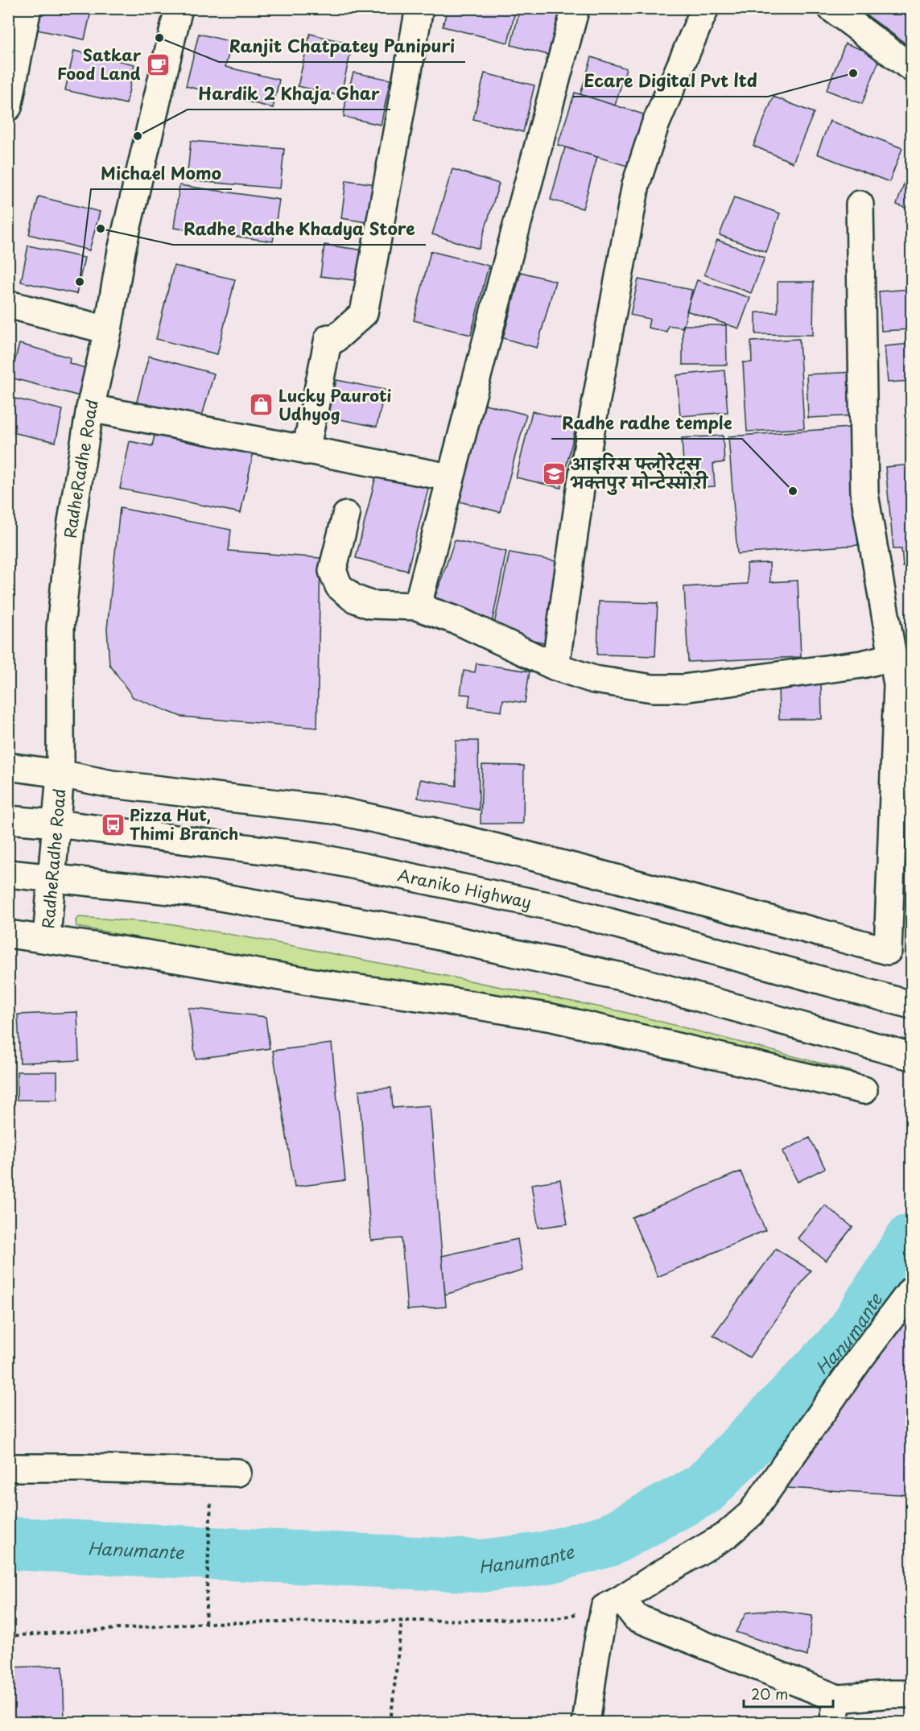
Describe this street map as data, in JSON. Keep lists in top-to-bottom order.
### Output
{
  "streets": {
    "main road": ["RadheRadhe Road", "Araniko Highway"]
  },
  "crossings": [
    ["RadheRadhe Road", "Araniko Highway"]
  ],
  "water": ["Hanumante"],
  "places": {
    "other": [
      "Ranjit Chatpatey Panipuri",
      "Ecare Digital Pvt ltd",
      "Hardik 2 Khaja Ghar",
      "Radhe Radhe Khadya Store",
      "Michael Momo",
      "Radhe radhe temple"
    ],
    "cafe": ["Satkar Food Land"],
    "shop": ["Lucky Pauroti Udhyog"],
    "school or university": ["आइरिस फ्लोरेट्स भक्तपुर मोन्टेस्सोरी"],
    "bus stop": ["Pizza Hut, Thimi Branch"]
  },
  "scale_bar": "20 m"
}
